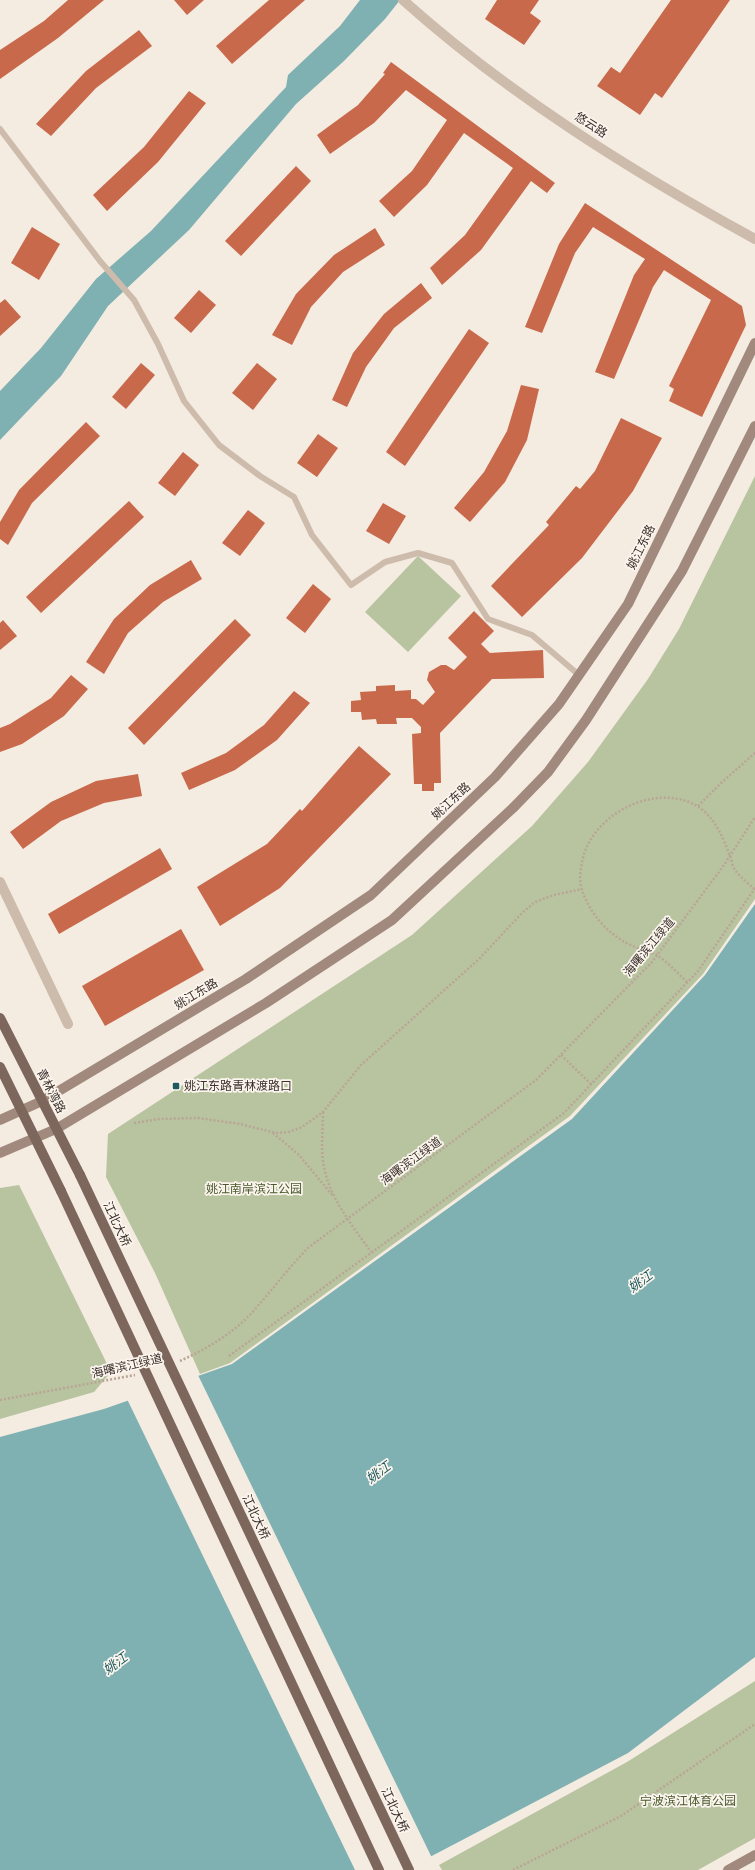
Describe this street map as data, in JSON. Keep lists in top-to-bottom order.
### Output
{
  "streets": {
    "main road": ["姚江东路", "青林湾路", "江北大桥"],
    "street": ["悠云路"],
    "path": ["海曙滨江绿道"]
  },
  "crossings": [
    ["姚江东路", "青林湾路"],
    ["青林湾路", "江北大桥"]
  ],
  "water": ["姚江"],
  "parks": ["姚江南岸滨江公园", "宁波滨江体育公园"],
  "places": {
    "transit": ["姚江东路青林渡路口"]
  }
}
